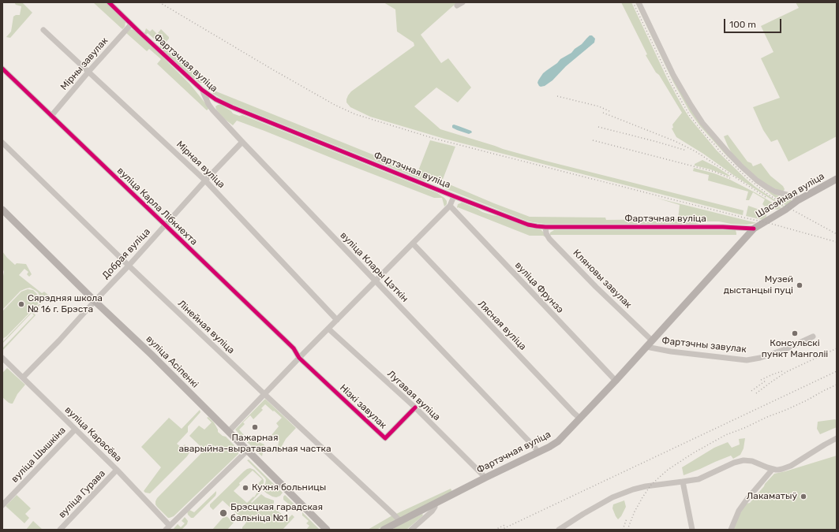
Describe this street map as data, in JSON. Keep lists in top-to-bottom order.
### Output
{
  "streets": {
    "main road": ["Фартэчная вуліца", "Шасэйная вуліца", "вуліца Асіпенкі"],
    "street": [
      "Мірны завулак",
      "Мірная вуліца",
      "вуліца Карла Лібкнехта",
      "Добрая вуліца",
      "вуліца Клары Цэткін",
      "Кляновы завулак",
      "вуліца Фрунзэ",
      "Лясная вуліца",
      "Лінейная вуліца",
      "Фартэчны завулак",
      "Лугавая вуліца",
      "Нізкі завулак",
      "вуліца Карасёва",
      "вуліца Шышкіна",
      "вуліца Гурава"
    ]
  },
  "crossings": [
    ["Фартэчная вуліца", "Мірны завулак"],
    ["Фартэчная вуліца", "Шасэйная вуліца"],
    ["Фартэчная вуліца", "вуліца Клары Цэткін"],
    ["Фартэчная вуліца", "Кляновы завулак"],
    ["Фартэчная вуліца", "вуліца Фрунзэ"],
    ["Фартэчная вуліца", "Лясная вуліца"],
    ["Фартэчная вуліца", "Лінейная вуліца"],
    ["Фартэчная вуліца", "Фартэчны завулак"],
    ["Фартэчная вуліца", "Лугавая вуліца"],
    ["Мірны завулак", "Мірная вуліца"],
    ["Мірны завулак", "вуліца Карла Лібкнехта"],
    ["Мірная вуліца", "Добрая вуліца"],
    ["вуліца Карла Лібкнехта", "Добрая вуліца"],
    ["вуліца Карла Лібкнехта", "Нізкі завулак"],
    ["Добрая вуліца", "вуліца Клары Цэткін"],
    ["Добрая вуліца", "Лінейная вуліца"],
    ["Добрая вуліца", "вуліца Асіпенкі"],
    ["Добрая вуліца", "вуліца Карасёва"],
    ["Лугавая вуліца", "Нізкі завулак"],
    ["вуліца Карасёва", "вуліца Шышкіна"],
    ["вуліца Карасёва", "вуліца Гурава"]
  ],
  "places": [
    "Музей дыстанцыі пуці",
    "Сярэдняя школа № 16 г. Брэста",
    "Консульскі пункт Манголіі",
    "Пажарная аварыйна-выратавальная частка",
    "Кухня больницы",
    "Лакаматыў",
    "Брэсцкая гарадская бальніца №1"
  ],
  "scale_bar": "100 m"
}
